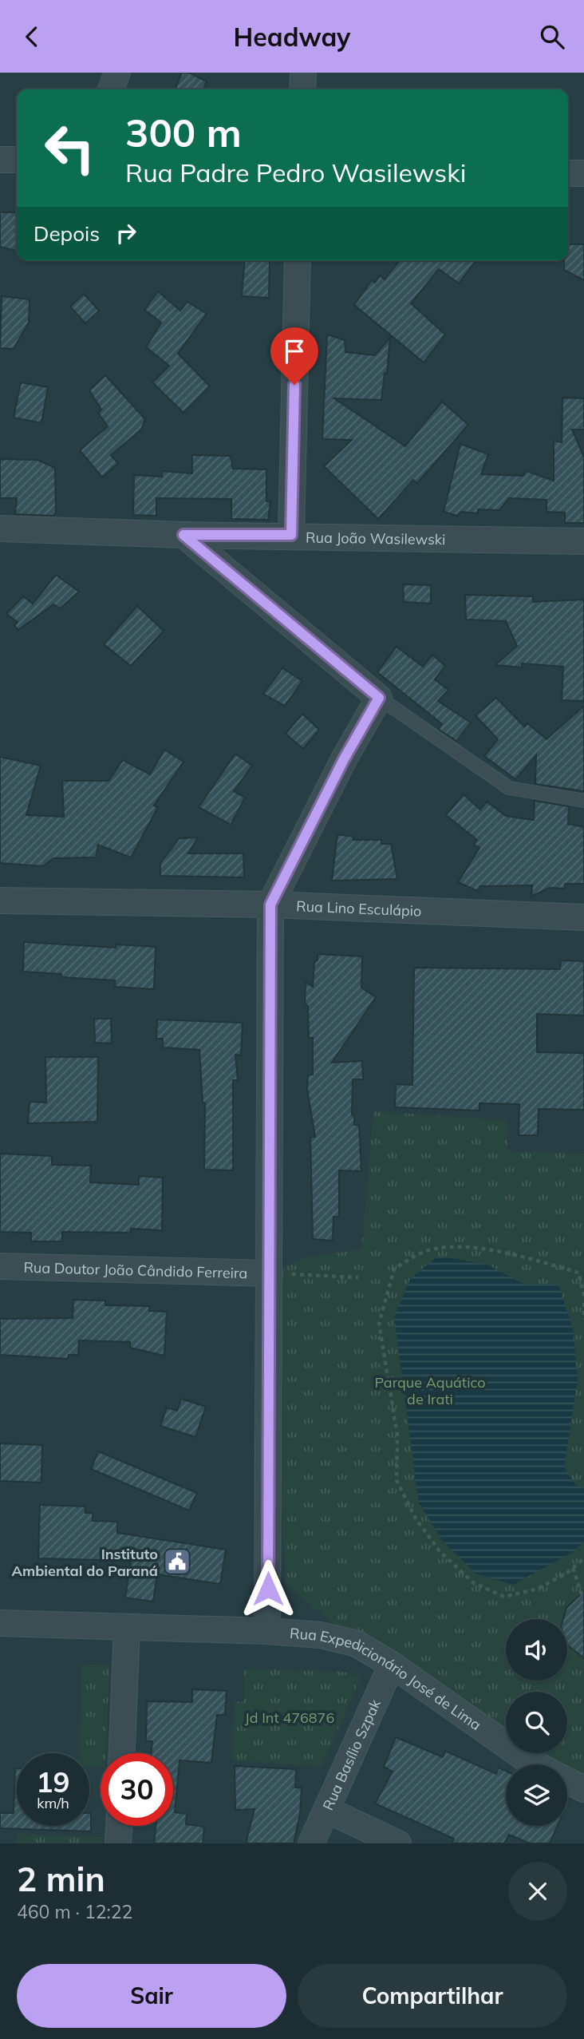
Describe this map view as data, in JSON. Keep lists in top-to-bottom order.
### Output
{
  "streets": {
    "street": [
      "Rua João Wasilewski",
      "Rua Lino Esculápio",
      "Rua Doutor João Cândido Ferreira",
      "Rua Expedicionário José de Lima",
      "Rua Basílio Szpak"
    ]
  },
  "crossings": [
    ["Rua Expedicionário José de Lima", "Rua Basílio Szpak"]
  ],
  "parks": ["Parque Aquático de Irati", "Jd Int 476876"],
  "places": {
    "public building": ["Instituto Ambiental do Paraná"]
  },
  "page": {
    "header": "Headway",
    "turn": ["300 m", "Rua Padre Pedro Wasilewski"],
    "then": "Depois",
    "speed": "19 km/h",
    "limit": "30",
    "heading": ["2 min", "460 m · 12:22"],
    "buttons": ["Sair", "Compartilhar"]
  }
}
